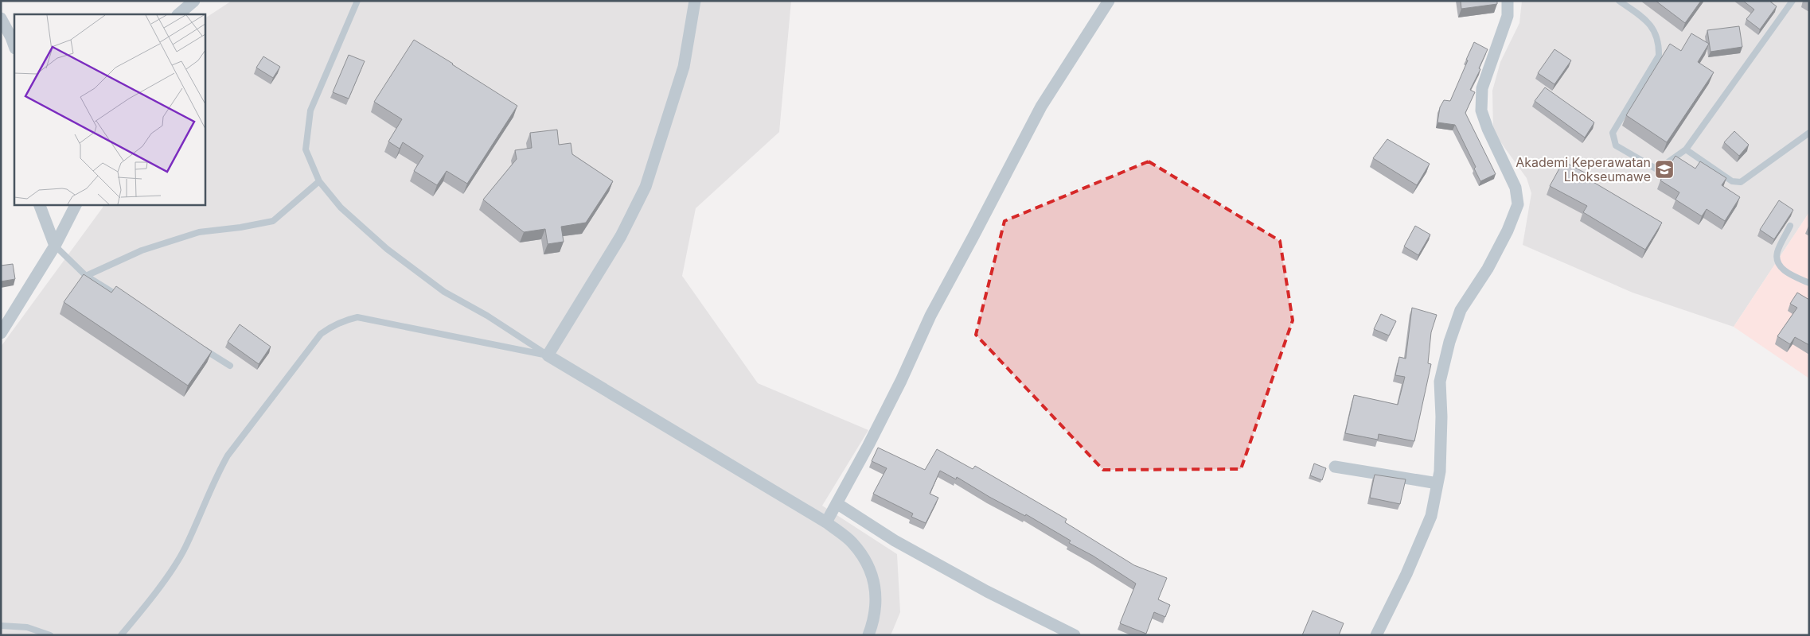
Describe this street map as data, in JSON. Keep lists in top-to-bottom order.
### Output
{
  "places": {
    "school or university": ["Akademi Keperawatan Lhokseumawe"]
  }
}
